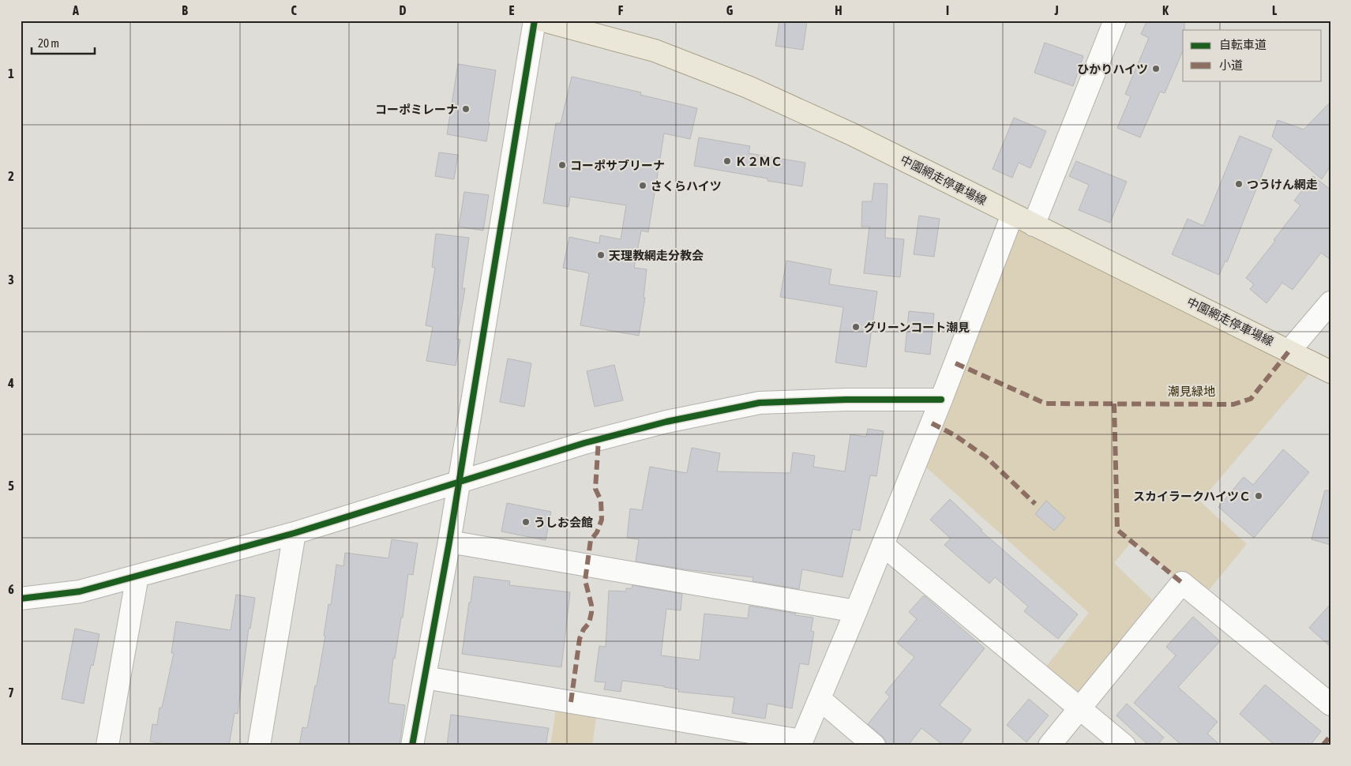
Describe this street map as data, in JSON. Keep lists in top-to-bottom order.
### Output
{
  "streets": {
    "main road": ["中園網走停車場線"]
  },
  "parks": ["潮見緑地"],
  "places": [
    "ひかりハイツ",
    "コーポミレーナ",
    "Ｋ２ＭＣ",
    "コーポサブリーナ",
    "つうけん網走",
    "さくらハイツ",
    "天理教網走分教会",
    "グリーンコート潮見",
    "スカイラークハイツＣ",
    "うしお会館"
  ],
  "legend": ["自転車道", "小道"],
  "scale_bar": "20 m",
  "grid": {
    "columns": [
      "A",
      "B",
      "C",
      "D",
      "E",
      "F",
      "G",
      "H",
      "I",
      "J",
      "K",
      "L"
    ],
    "rows": [
      "1",
      "2",
      "3",
      "4",
      "5",
      "6",
      "7"
    ]
  }
}
